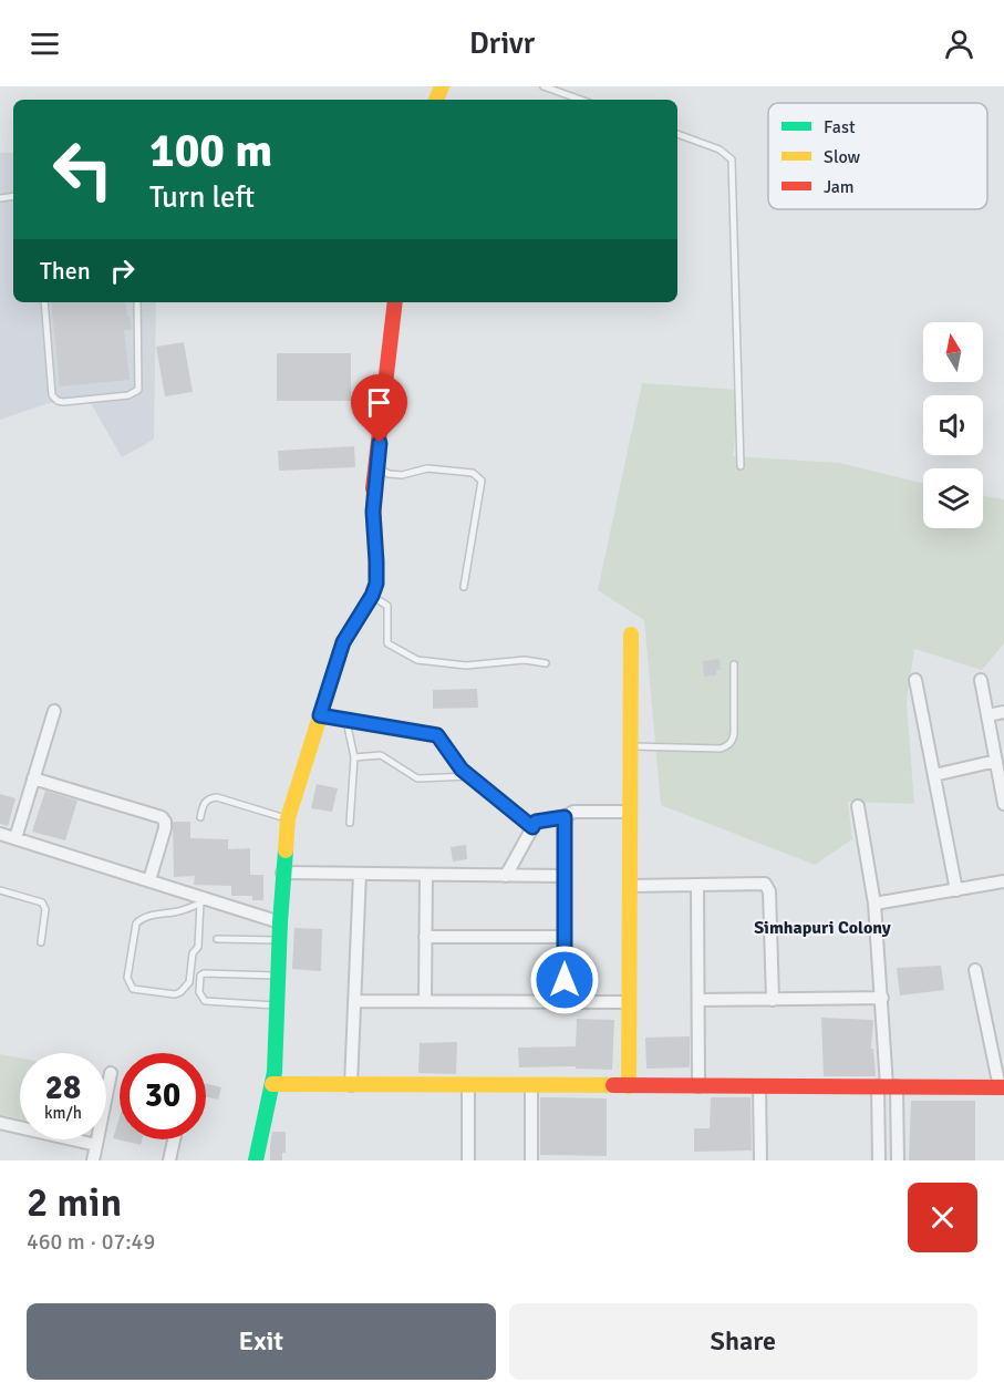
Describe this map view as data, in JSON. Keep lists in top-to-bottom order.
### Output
{
  "districts": ["Simhapuri Colony"],
  "legend": ["Fast", "Slow", "Jam"],
  "north": "top",
  "page": {
    "header": "Drivr",
    "turn": ["100 m", "Turn left"],
    "then": "Then",
    "speed": "28 km/h",
    "limit": "30",
    "heading": ["2 min", "460 m · 07:49"],
    "buttons": ["Exit", "Share"]
  }
}
